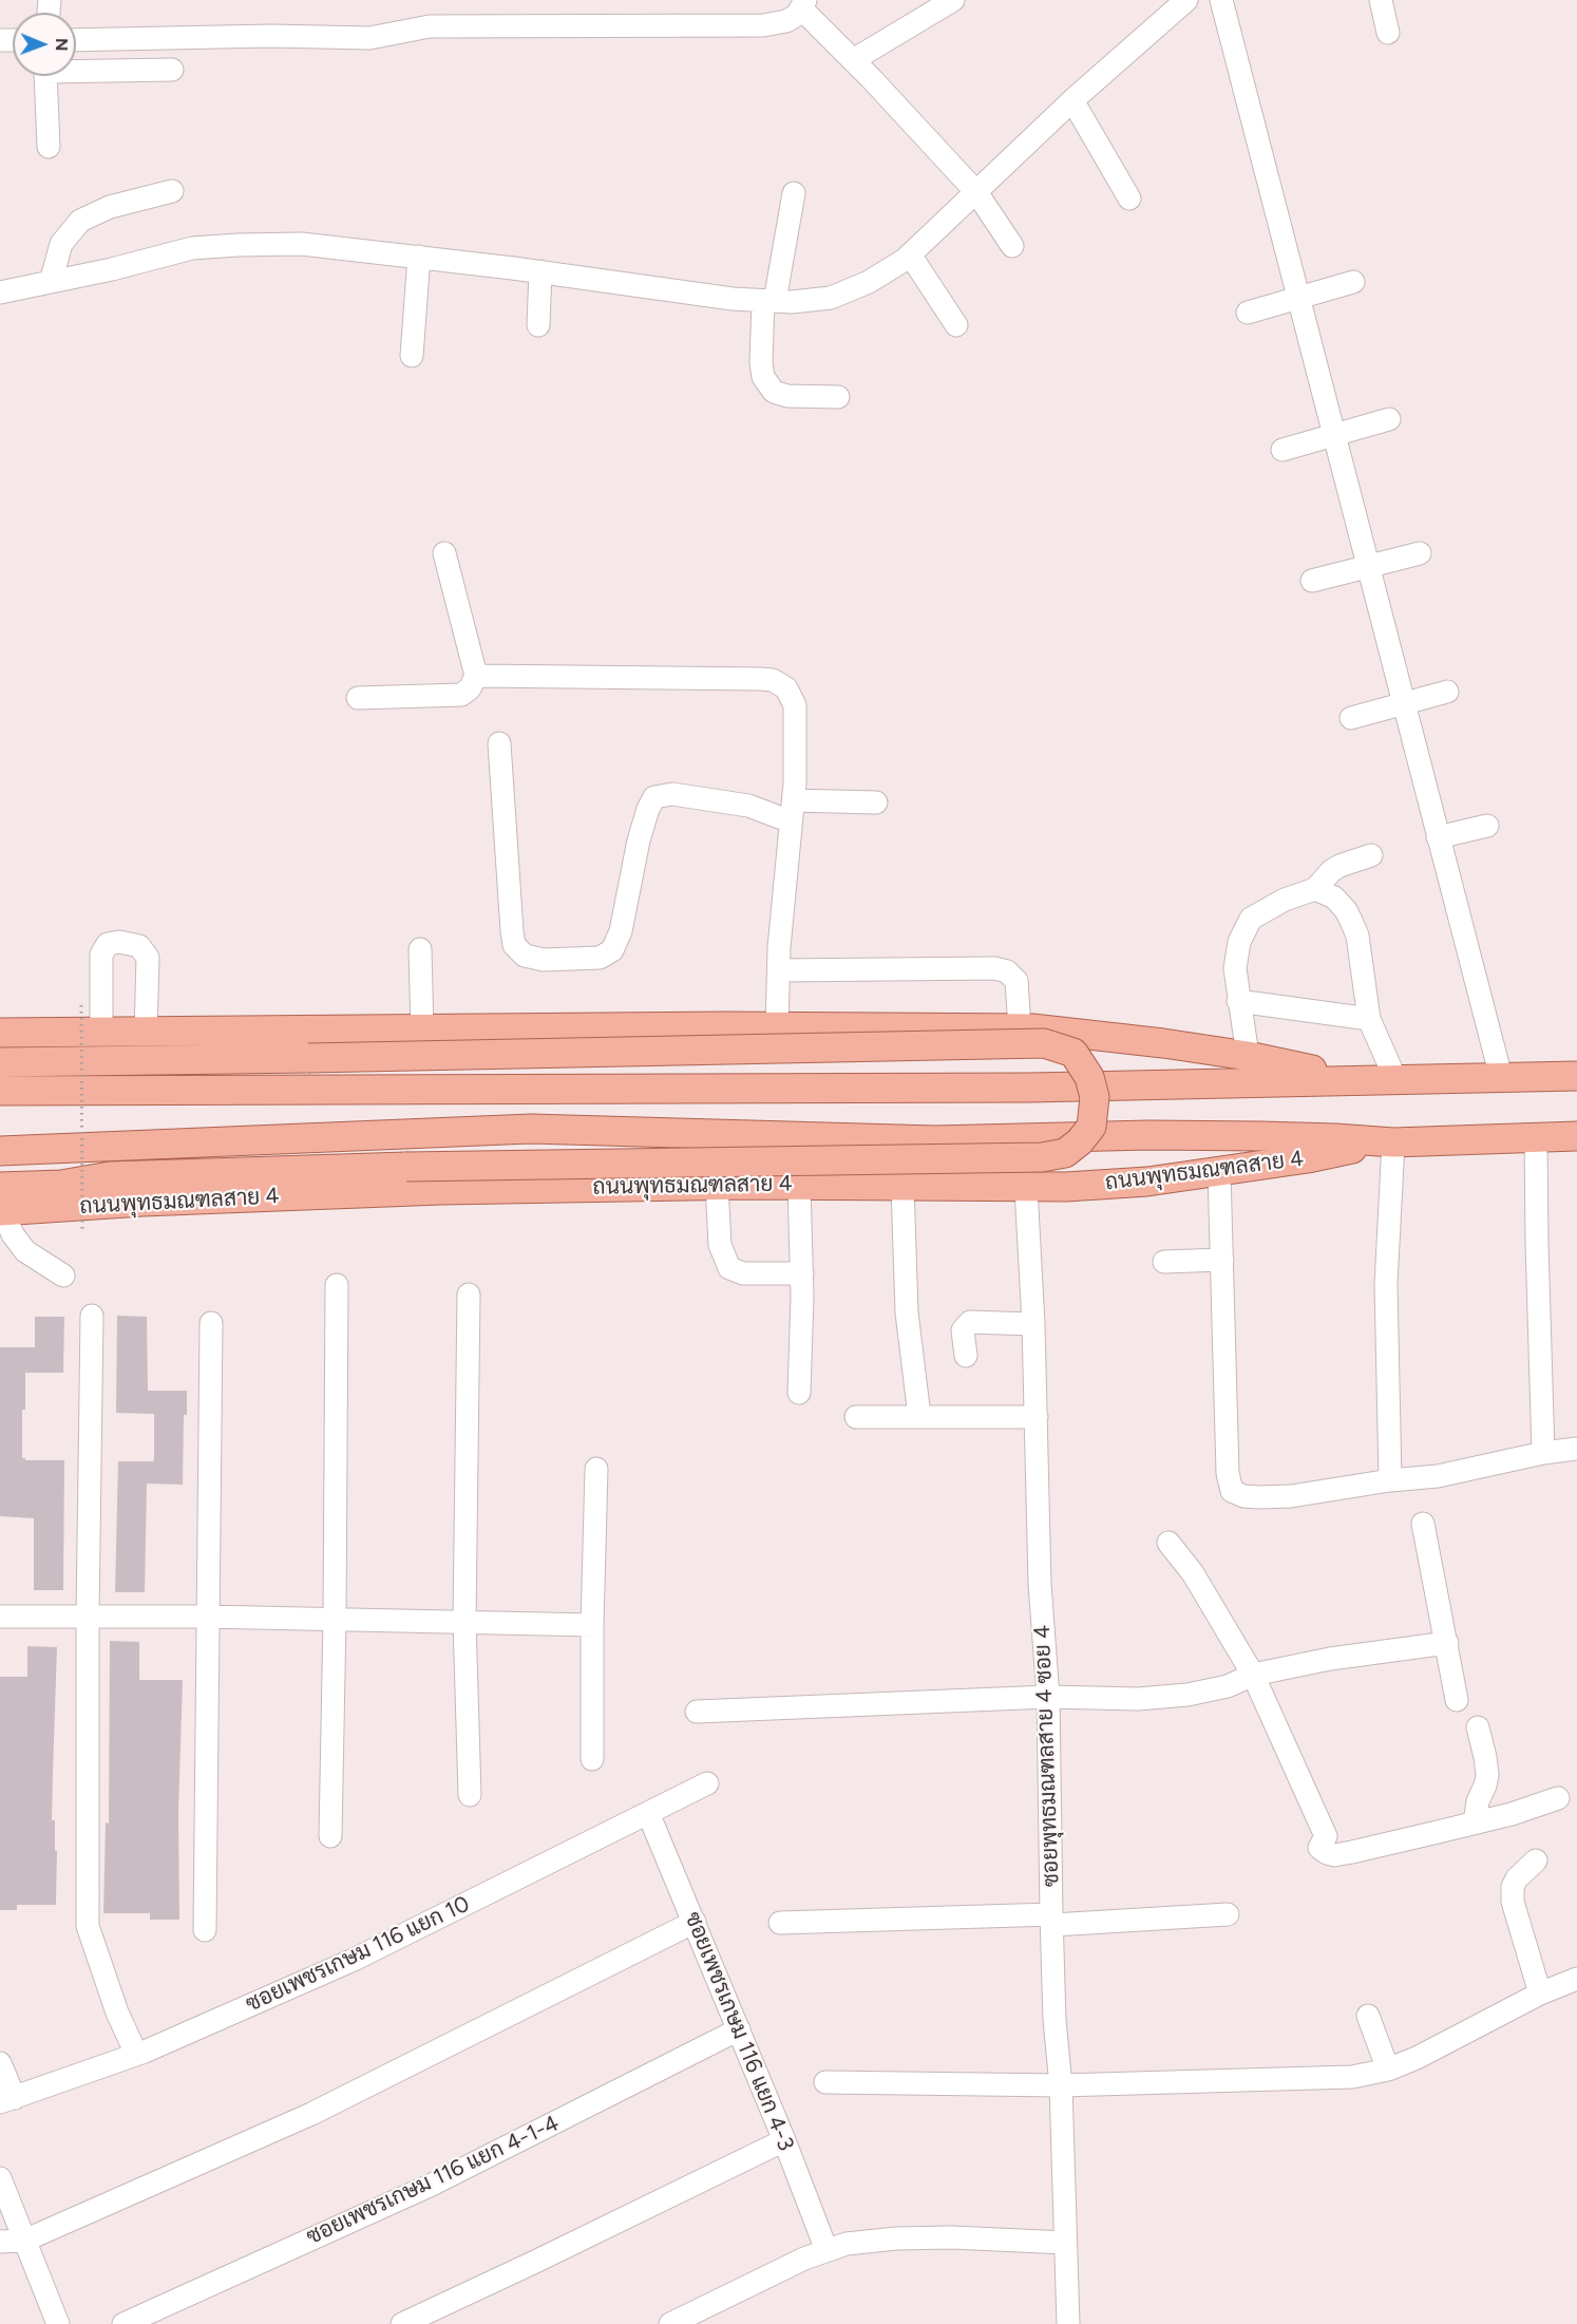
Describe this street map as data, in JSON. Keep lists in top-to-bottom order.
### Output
{
  "streets": {
    "main road": ["ถนนพุทธมณฑลสาย 4"],
    "street": [
      "ซอยพุทธมณฑลสาย 4 ซอย 4",
      "ซอยเพชรเกษม 116 แยก 10",
      "ซอยเพชรเกษม 116 แยก 4-3",
      "ซอยเพชรเกษม 116 แยก 4-1-4"
    ]
  },
  "crossings": [
    ["ถนนพุทธมณฑลสาย 4", "ซอยพุทธมณฑลสาย 4 ซอย 4"],
    ["ซอยเพชรเกษม 116 แยก 10", "ซอยเพชรเกษม 116 แยก 4-3"],
    ["ซอยเพชรเกษม 116 แยก 4-3", "ซอยเพชรเกษม 116 แยก 4-1-4"]
  ],
  "north": "right"
}
